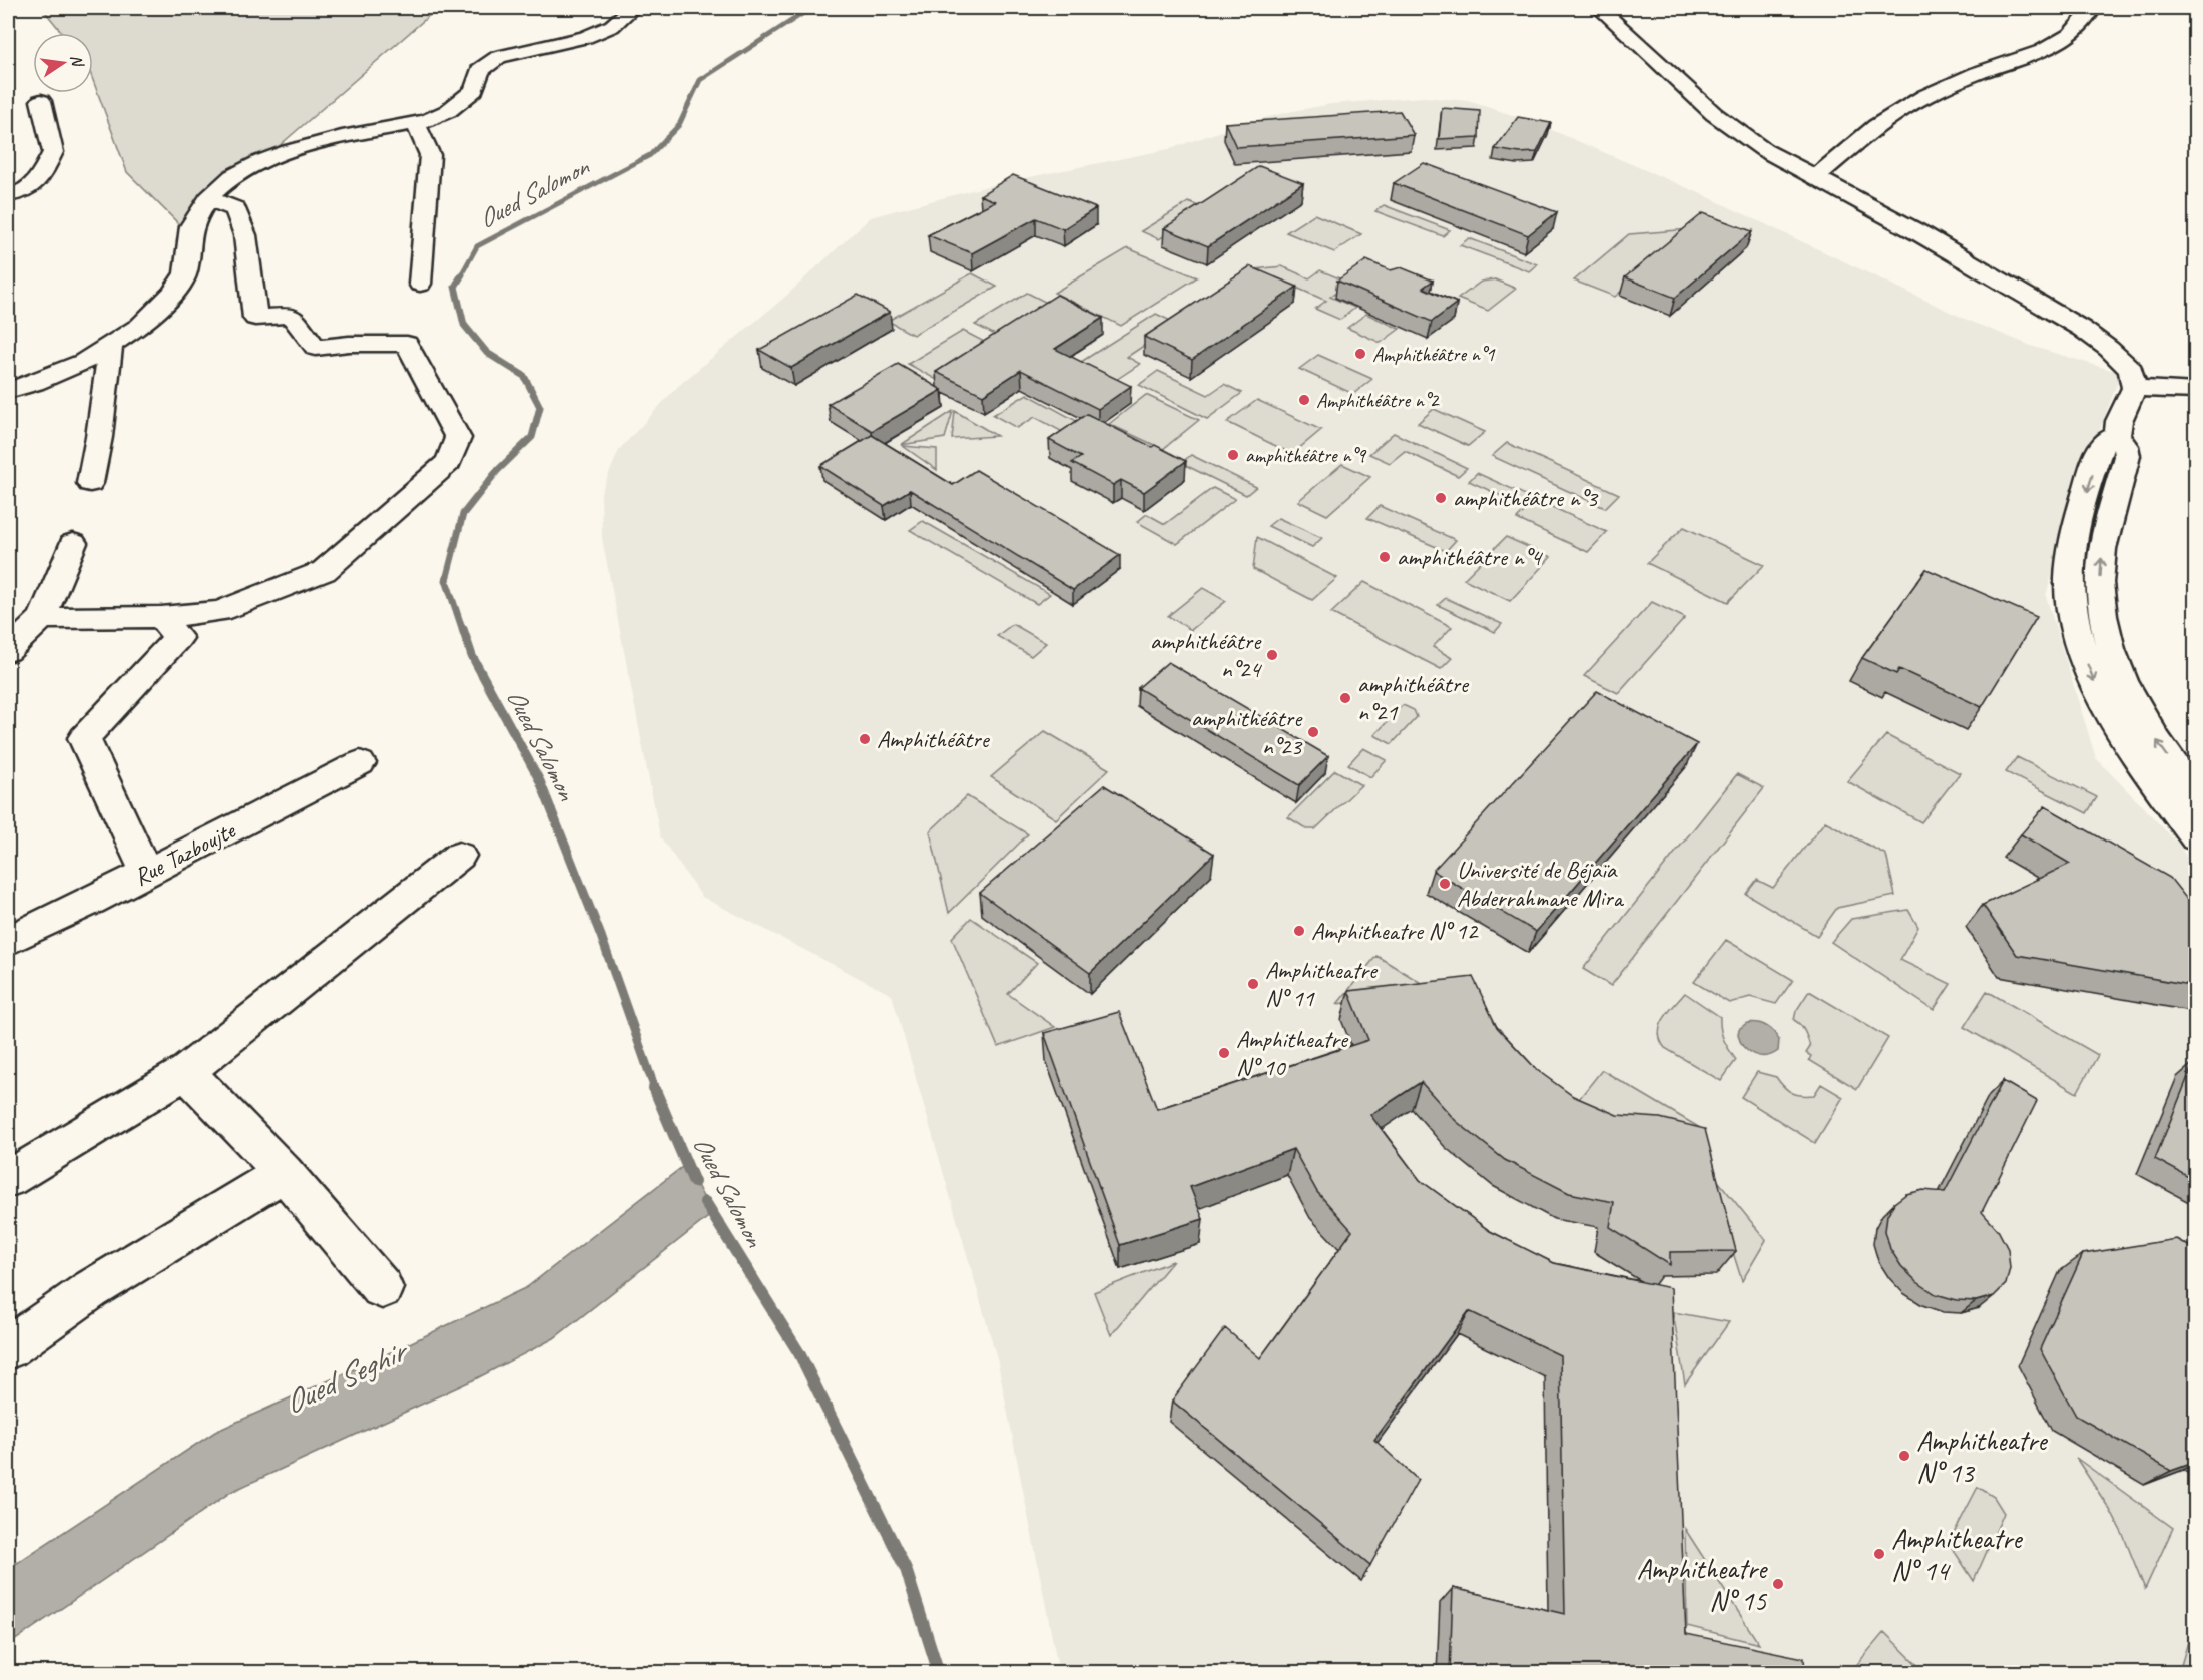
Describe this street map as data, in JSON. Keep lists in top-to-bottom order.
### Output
{
  "streets": {
    "street": ["Rue Tazboujte"]
  },
  "water": ["Oued Salomon", "Oued Seghir"],
  "places": [
    "Amphithéâtre n°1",
    "Amphithéâtre n°2",
    "amphithéâtre n°9",
    "amphithéâtre n°3",
    "amphithéâtre n°4",
    "amphithéâtre n°24",
    "amphithéâtre n°21",
    "amphithéâtre n°23",
    "Amphithéâtre",
    "Université de Béjaïa Abderrahmane Mira",
    "Amphitheatre N° 12",
    "Amphitheatre N° 11",
    "Amphitheatre N° 10",
    "Amphitheatre N° 13",
    "Amphitheatre N° 14",
    "Amphitheatre N° 15"
  ],
  "north": "right"
}
